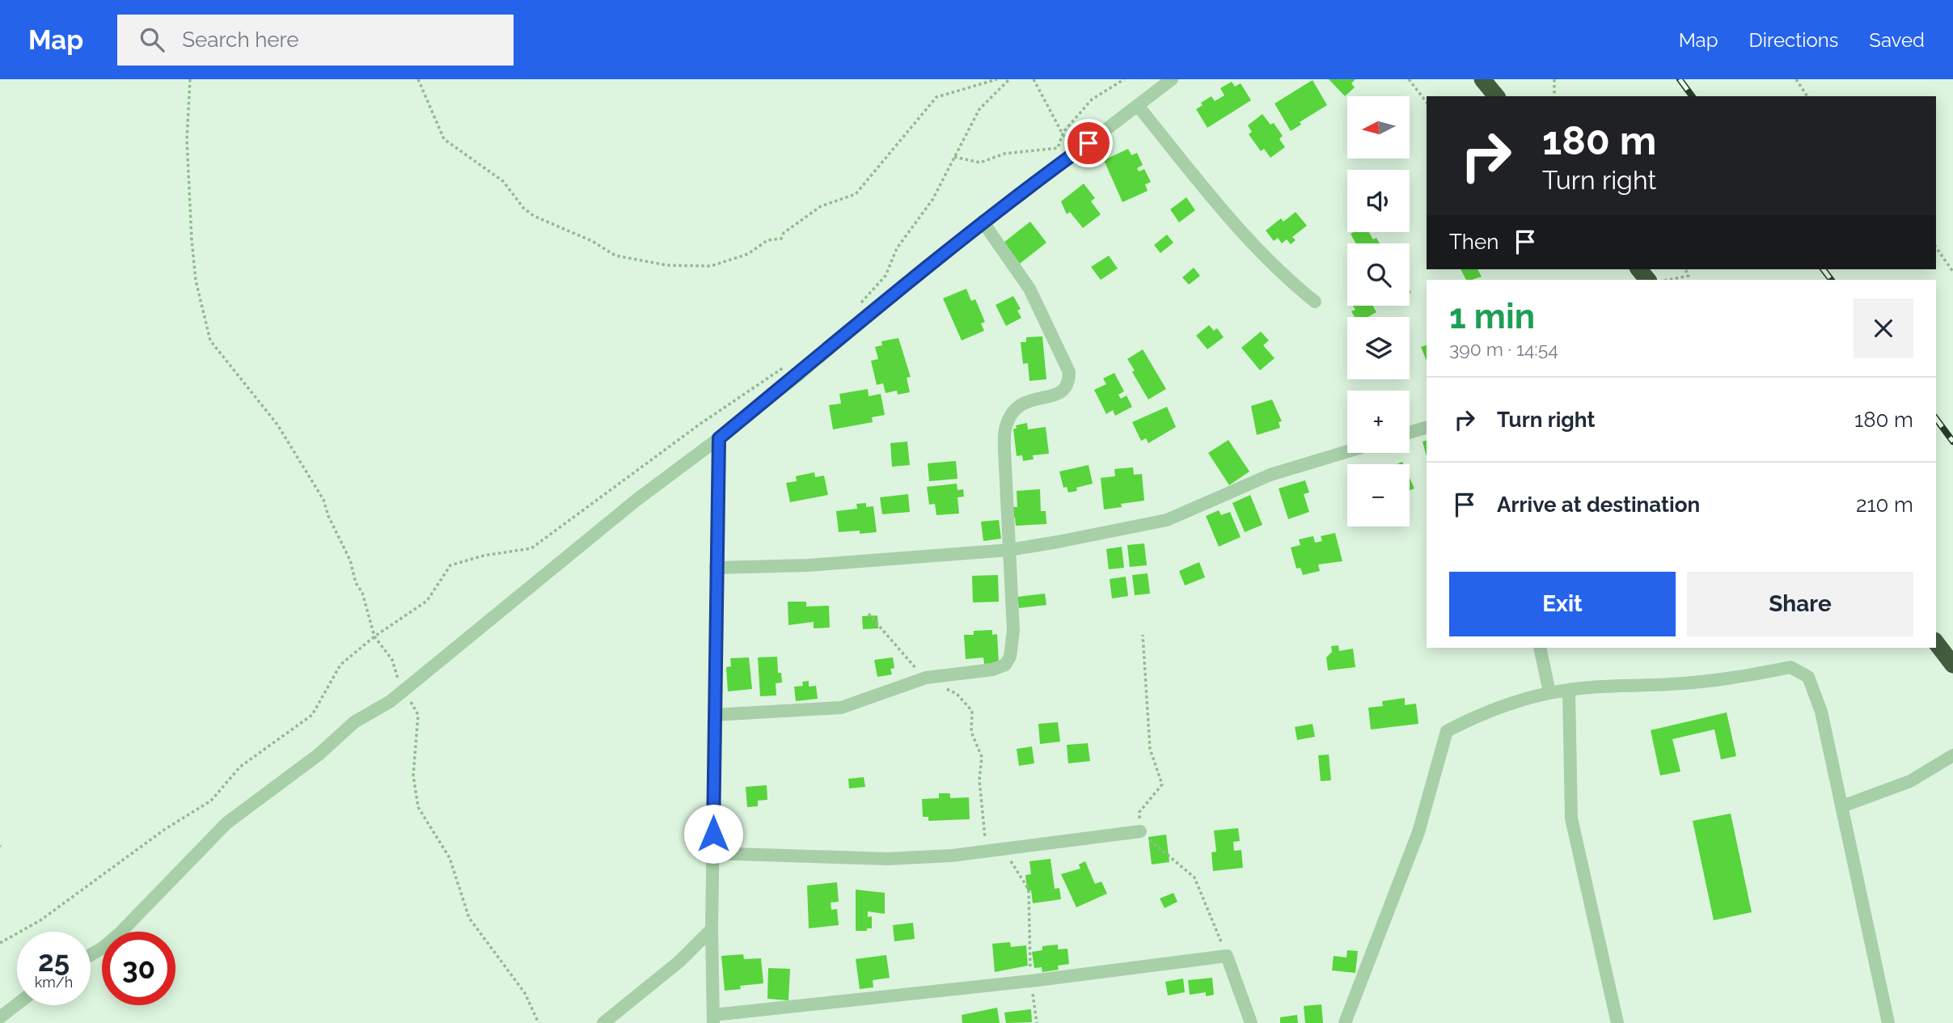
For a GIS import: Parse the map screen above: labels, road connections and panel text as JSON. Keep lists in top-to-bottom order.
{
  "north": "left",
  "page": {
    "header": "Map",
    "search": "Search here",
    "nav": ["Map", "Directions", "Saved"],
    "map_buttons": ["+", "−"],
    "turn": ["180 m", "Turn right"],
    "then": "Then",
    "heading": ["1 min", "390 m · 14:54"],
    "list": [
      {
        "name": "Turn right",
        "value": "180 m"
      },
      {
        "name": "Arrive at destination",
        "value": "210 m"
      }
    ],
    "buttons": ["Exit", "Share"],
    "speed": "25 km/h",
    "limit": "30"
  }
}
